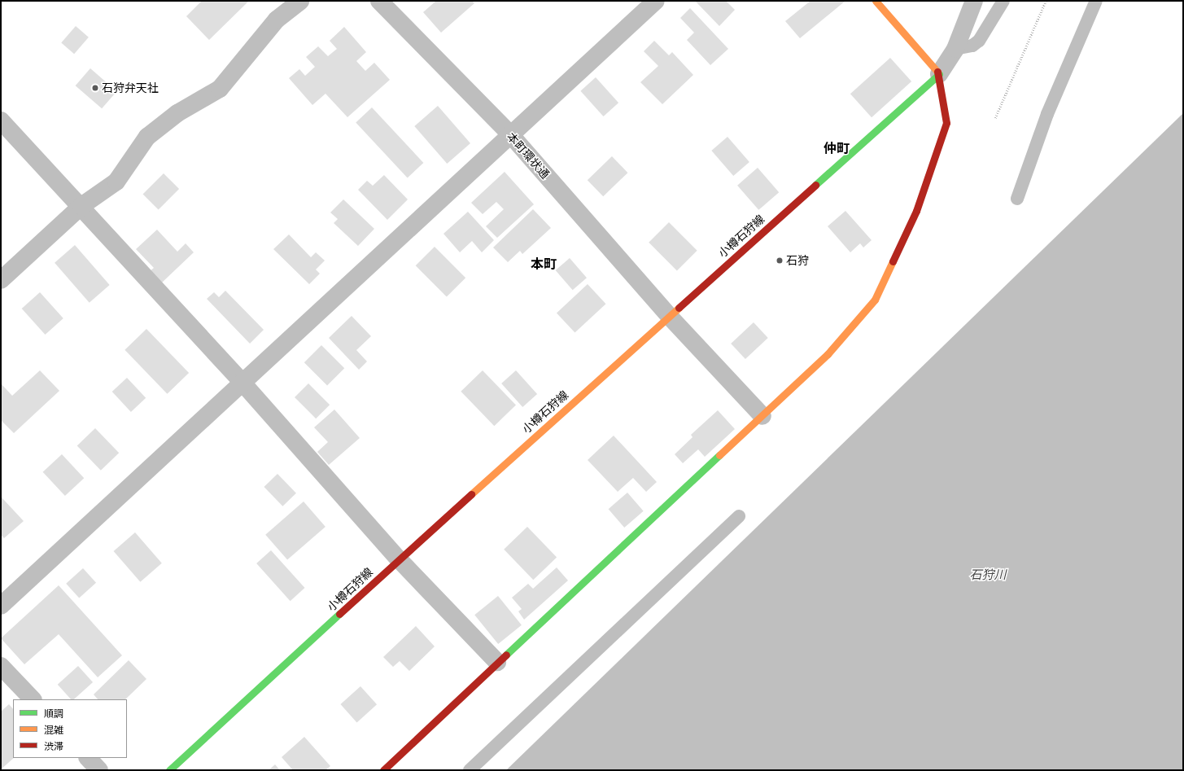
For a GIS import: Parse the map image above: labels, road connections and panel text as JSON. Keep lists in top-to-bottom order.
{
  "streets": {
    "main road": ["小樽石狩線"],
    "street": ["本町環状通"]
  },
  "crossings": [
    ["本町環状通", "小樽石狩線"]
  ],
  "districts": ["仲町", "本町"],
  "water": ["石狩川"],
  "places": ["石狩弁天社", "石狩"],
  "legend": ["順調", "混雑", "渋滞"]
}
